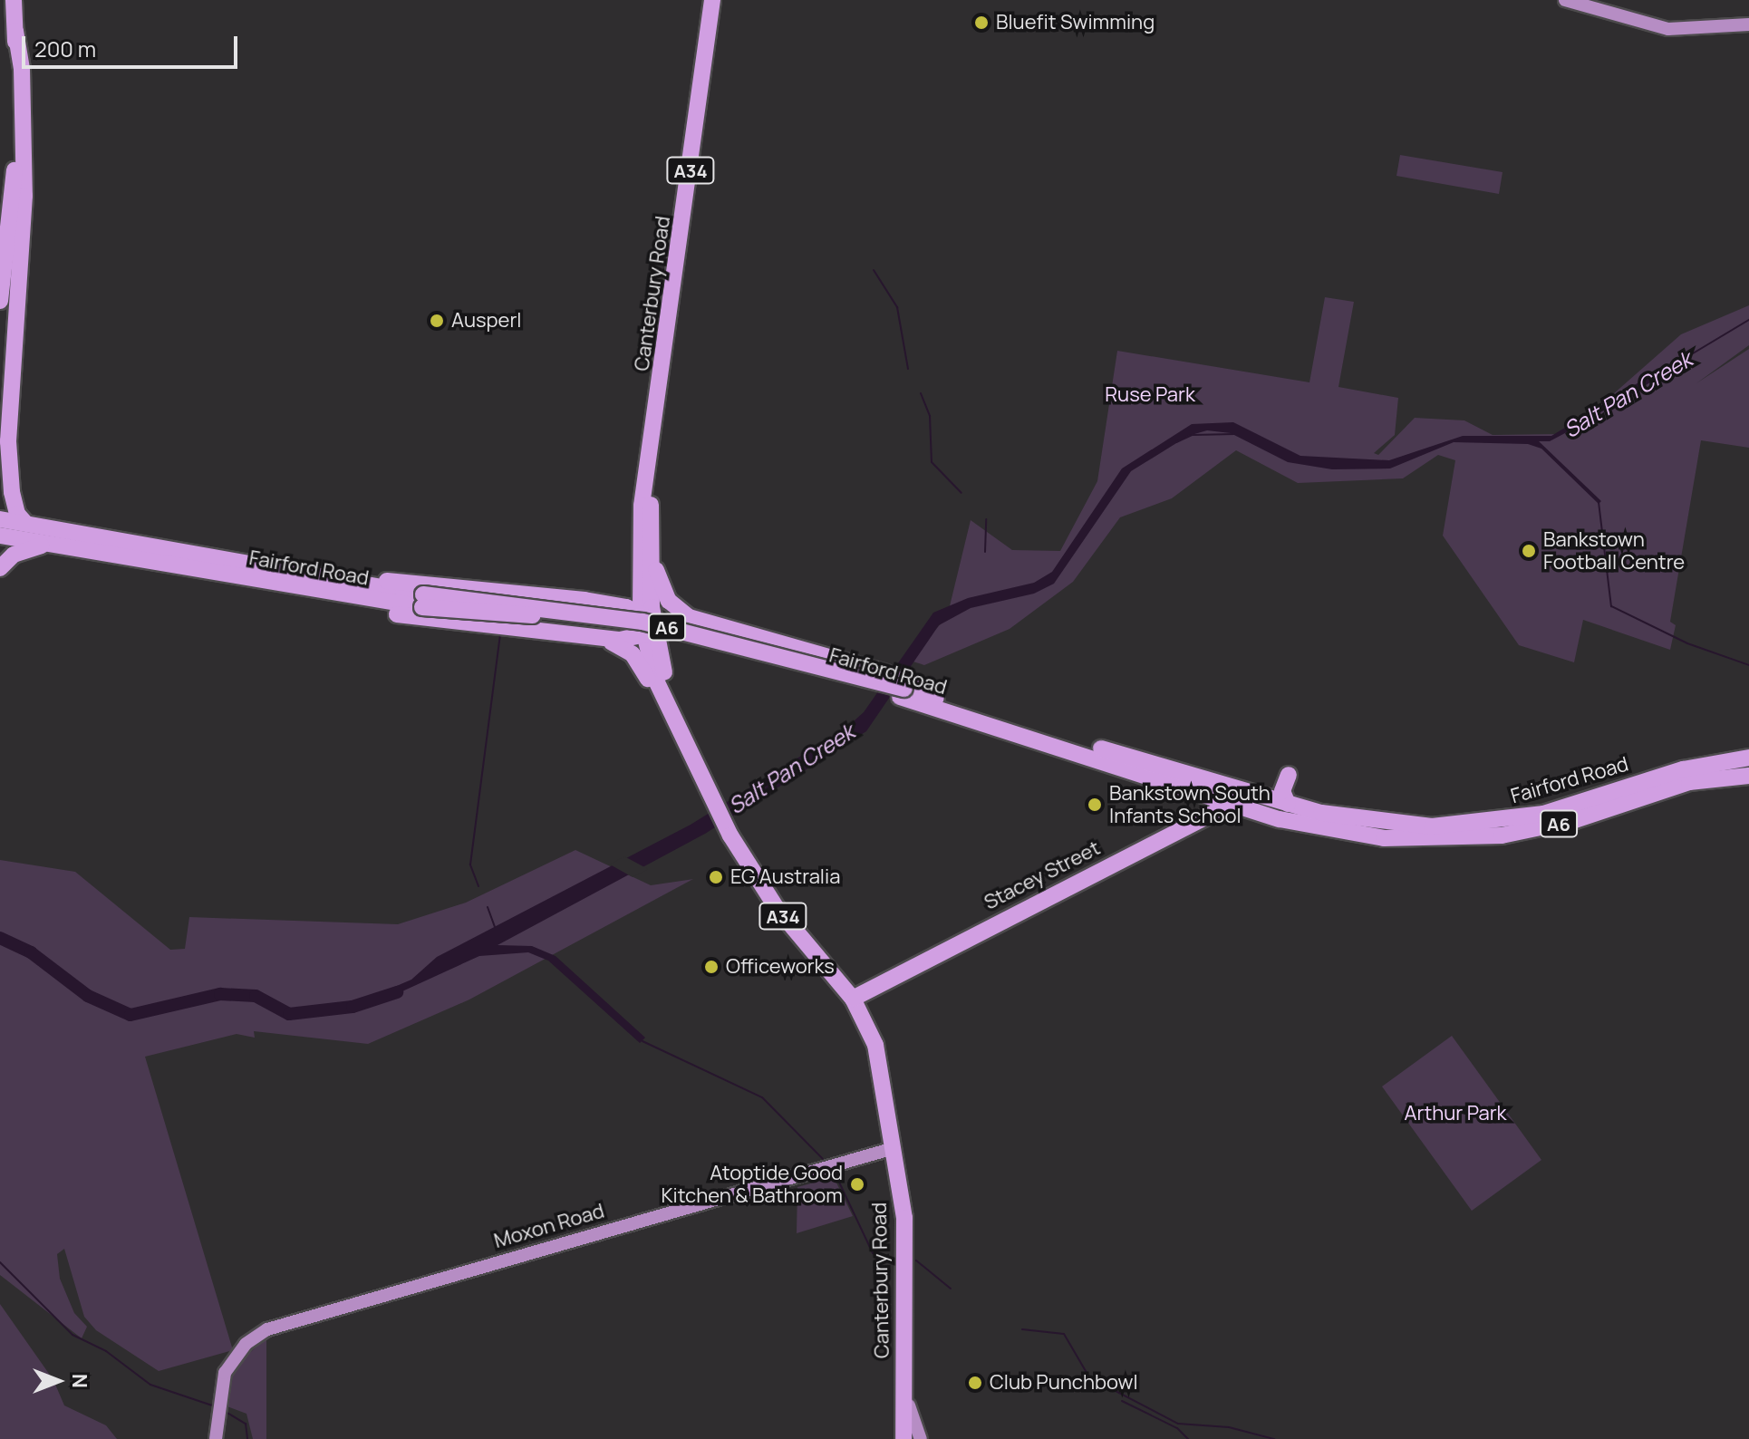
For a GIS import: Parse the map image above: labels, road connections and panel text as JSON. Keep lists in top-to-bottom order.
{
  "streets": {
    "highway": [
      "A34",
      "Canterbury Road",
      "Fairford Road",
      "A6",
      "Stacey Street"
    ],
    "main road": ["Moxon Road"]
  },
  "crossings": [
    ["Canterbury Road", "A6"],
    ["Canterbury Road", "Stacey Street"],
    ["Canterbury Road", "Moxon Road"],
    ["Fairford Road", "A6"],
    ["Fairford Road", "Stacey Street"]
  ],
  "water": ["Salt Pan Creek"],
  "parks": ["Ruse Park", "Arthur Park"],
  "places": [
    "Bluefit Swimming",
    "Ausperl",
    "Bankstown Football Centre",
    "Bankstown South Infants School",
    "EG Australia",
    "Officeworks",
    "Atoptide Good Kitchen & Bathroom",
    "Club Punchbowl"
  ],
  "scale_bar": "200 m",
  "north": "right"
}
